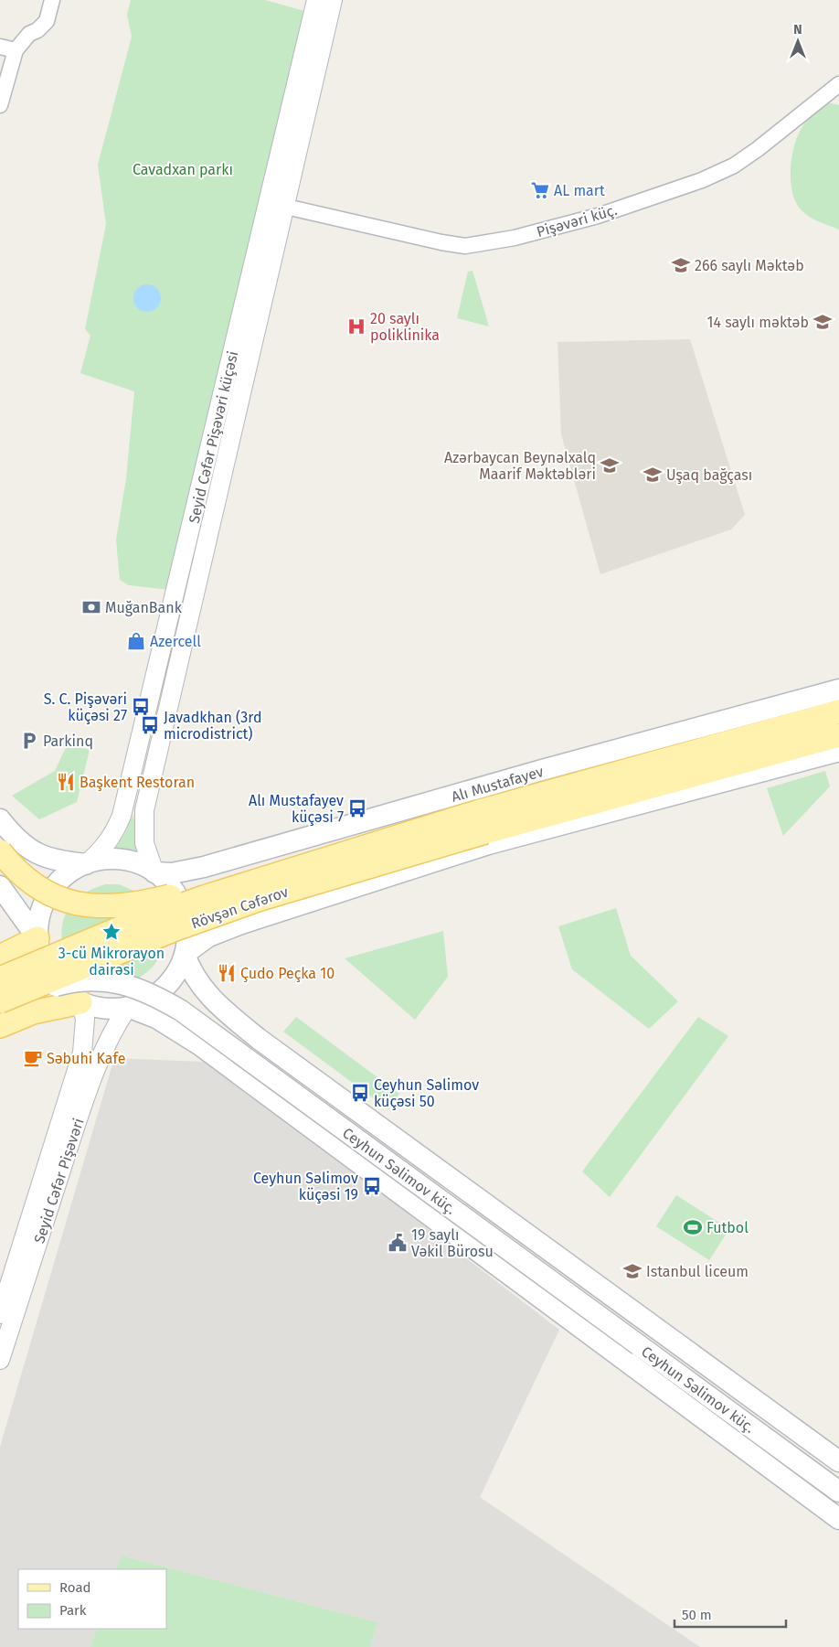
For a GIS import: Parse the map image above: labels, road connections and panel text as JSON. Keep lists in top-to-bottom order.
{
  "streets": {
    "main road": ["Alı Mustafayev", "Rövşən Cəfərov", "Ceyhun Səlimov küç."],
    "street": ["Pişəvəri küç.", "Seyid Cəfər Pişəvəri küçəsi", "Seyid Cəfər Pişəvəri"]
  },
  "crossings": [
    ["Pişəvəri küç.", "Seyid Cəfər Pişəvəri küçəsi"],
    ["Seyid Cəfər Pişəvəri küçəsi", "Alı Mustafayev"],
    ["Seyid Cəfər Pişəvəri küçəsi", "Ceyhun Səlimov küç."],
    ["Seyid Cəfər Pişəvəri küçəsi", "Seyid Cəfər Pişəvəri"],
    ["Alı Mustafayev", "Rövşən Cəfərov"],
    ["Alı Mustafayev", "Ceyhun Səlimov küç."],
    ["Alı Mustafayev", "Seyid Cəfər Pişəvəri"],
    ["Rövşən Cəfərov", "Ceyhun Səlimov küç."],
    ["Ceyhun Səlimov küç.", "Seyid Cəfər Pişəvəri"]
  ],
  "parks": ["Cavadxan parkı"],
  "places": {
    "supermarket": ["AL mart"],
    "school or university": [
      "266 saylı Məktəb",
      "14 saylı məktəb",
      "Azərbaycan Beynəlxalq Maarif Məktəbləri",
      "Uşaq bağçası",
      "Istanbul liceum"
    ],
    "hospital": ["20 saylı poliklinika"],
    "bank": ["MuğanBank"],
    "shop": ["Azercell"],
    "bus stop": [
      "S. C. Pişəvəri küçəsi 27",
      "Javadkhan (3rd microdistrict)",
      "Alı Mustafayev küçəsi 7",
      "Ceyhun Səlimov küçəsi 50",
      "Ceyhun Səlimov küçəsi 19"
    ],
    "parking": ["Parkinq"],
    "restaurant": ["Başkent Restoran", "Çudo Peçka 10"],
    "place": ["3-cü Mikrorayon dairəsi"],
    "cafe": ["Səbuhi Kafe"],
    "sports": ["Futbol"],
    "public building": ["19 saylı Vəkil Bürosu"]
  },
  "legend": ["Road", "Park"],
  "scale_bar": "50 m",
  "north": "top"
}
